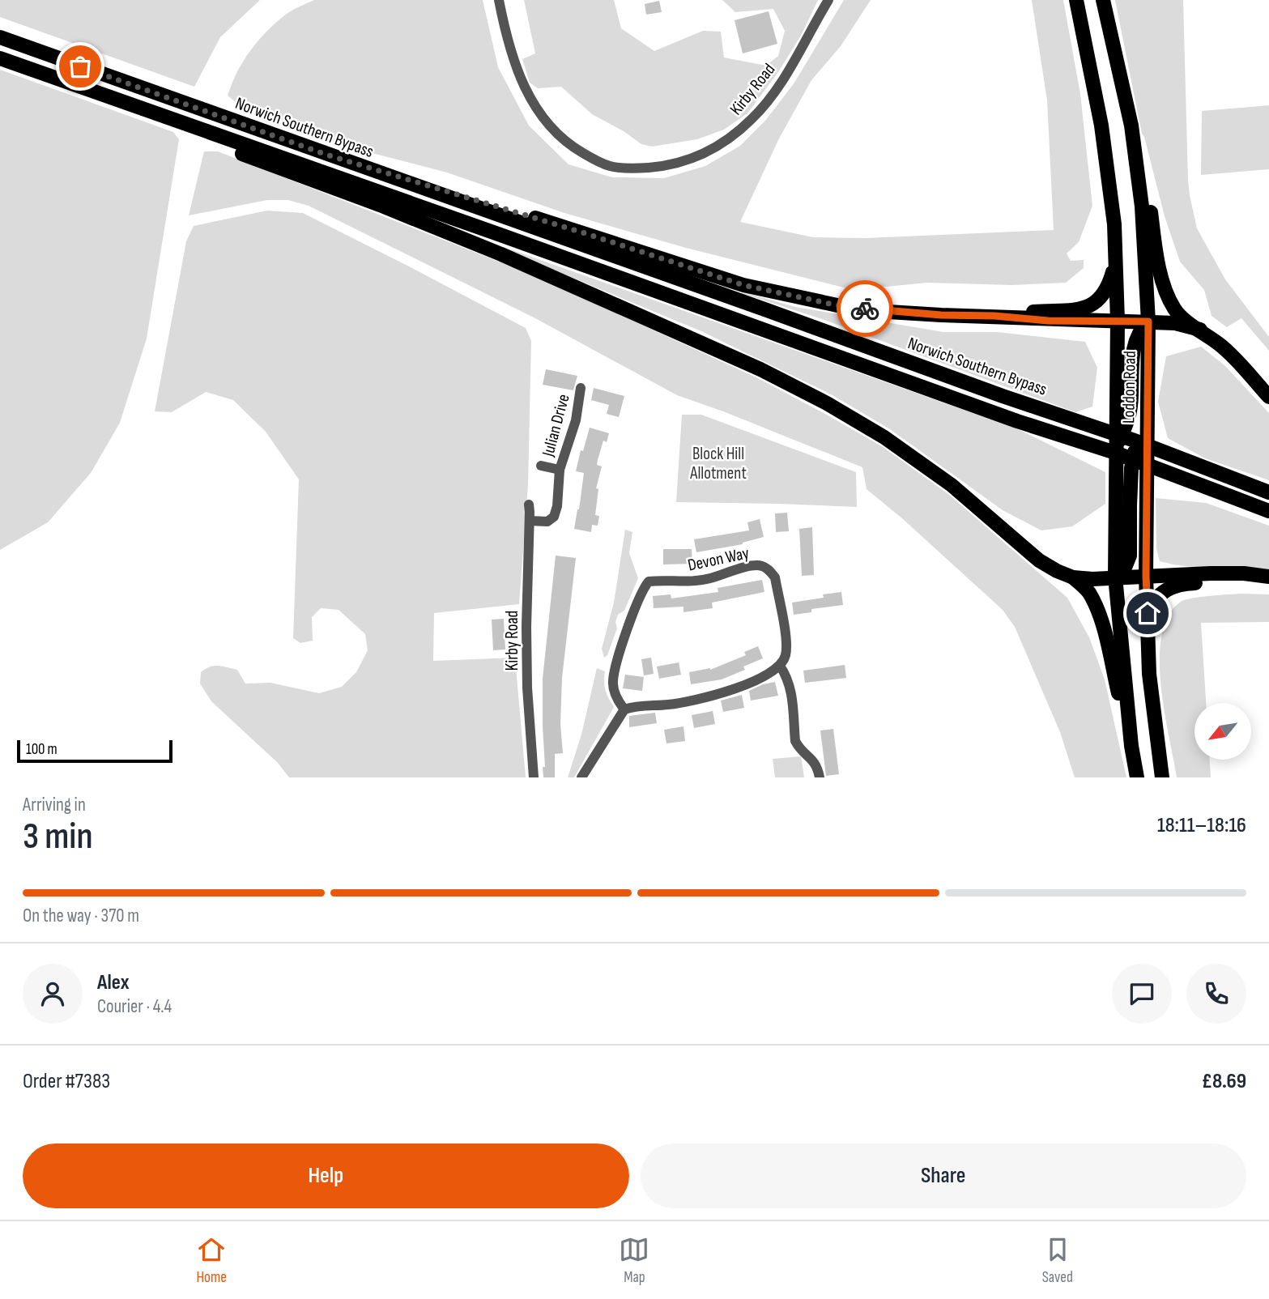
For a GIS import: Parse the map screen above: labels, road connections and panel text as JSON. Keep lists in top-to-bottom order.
{
  "streets": {
    "highway": ["Norwich Southern Bypass", "Loddon Road"],
    "street": ["Kirby Road", "Julian Drive", "Devon Way"]
  },
  "crossings": [
    ["Kirby Road", "Julian Drive"]
  ],
  "parks": ["Block Hill Allotment"],
  "scale_bar": "100 m",
  "north": "bottom left",
  "page": {
    "scale": "100 m",
    "heading": ["3 min", "Arriving in", "18:11–18:16"],
    "panel": [
      "Alex",
      "Courier · 4.4",
      "Order #7383",
      "£8.69"
    ],
    "bar": "On the way · 370 m",
    "buttons": ["Help", "Share"],
    "tabs": ["Home", "Map", "Saved"]
  }
}
